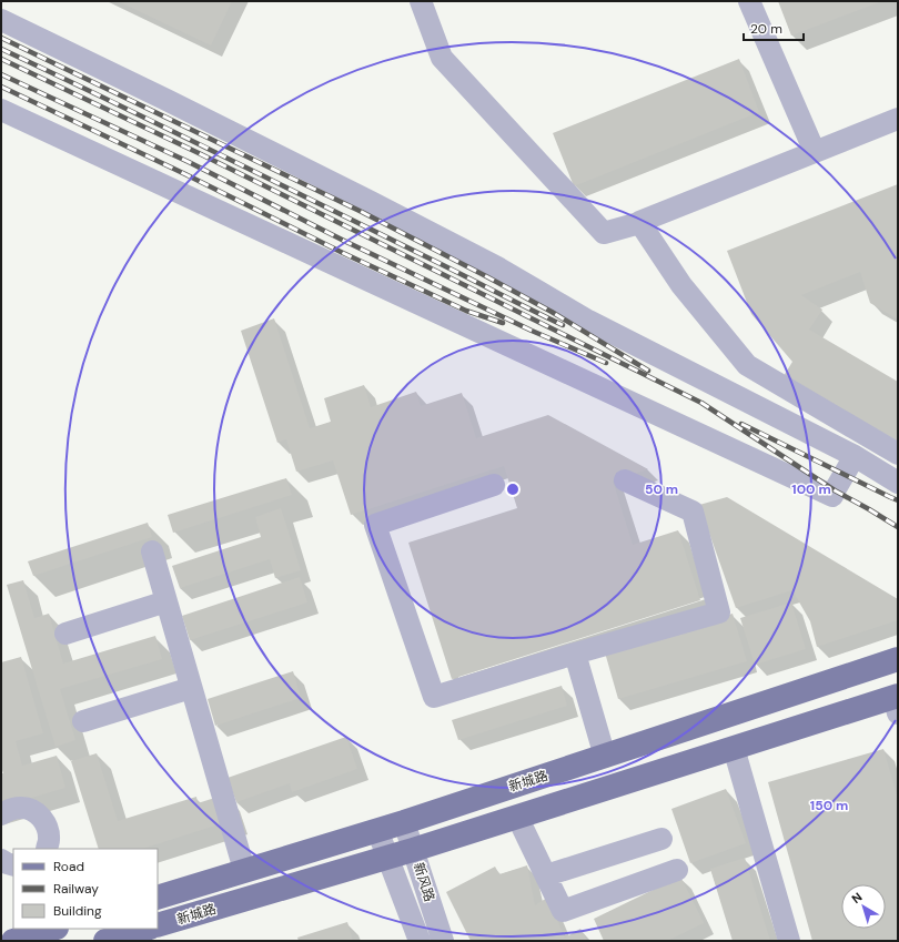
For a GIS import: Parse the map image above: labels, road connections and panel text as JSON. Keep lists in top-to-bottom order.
{
  "streets": {
    "main road": ["新城路"],
    "street": ["新风路"]
  },
  "crossings": [
    ["新城路", "新风路"]
  ],
  "legend": ["Road", "Railway", "Building"],
  "scale_bar": "20 m",
  "north": "top left",
  "rings": ["50 m", "100 m", "150 m"]
}
